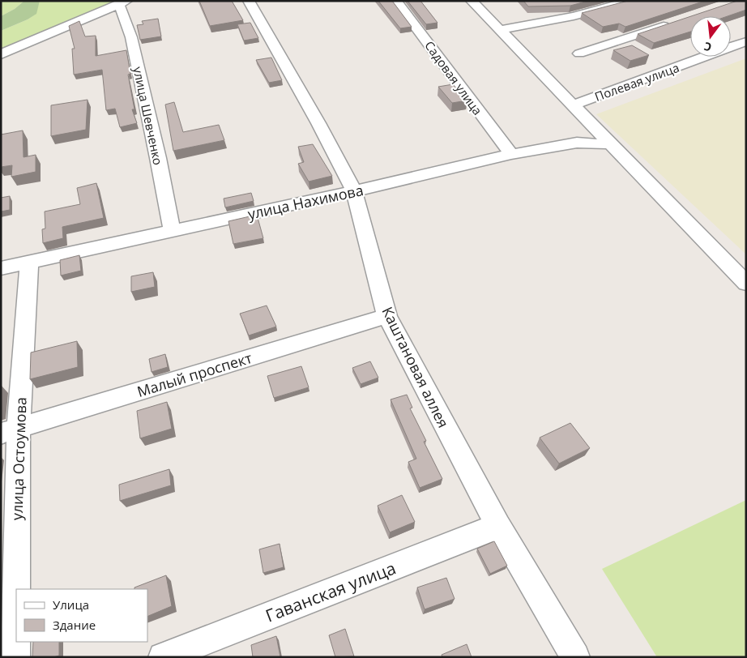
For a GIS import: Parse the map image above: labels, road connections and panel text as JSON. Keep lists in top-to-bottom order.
{
  "streets": {
    "street": [
      "Садовая улица",
      "Полевая улица",
      "улица Шевченко",
      "улица Нахимова",
      "Каштановая аллея",
      "Малый проспект",
      "улица Остоумова",
      "Гаванская улица"
    ]
  },
  "crossings": [
    ["Садовая улица", "улица Нахимова"],
    ["улица Шевченко", "улица Нахимова"],
    ["улица Нахимова", "Каштановая аллея"],
    ["улица Нахимова", "улица Остоумова"],
    ["Каштановая аллея", "Малый проспект"],
    ["Каштановая аллея", "Гаванская улица"],
    ["Малый проспект", "улица Остоумова"]
  ],
  "legend": ["Улица", "Здание"],
  "north": "bottom"
}
